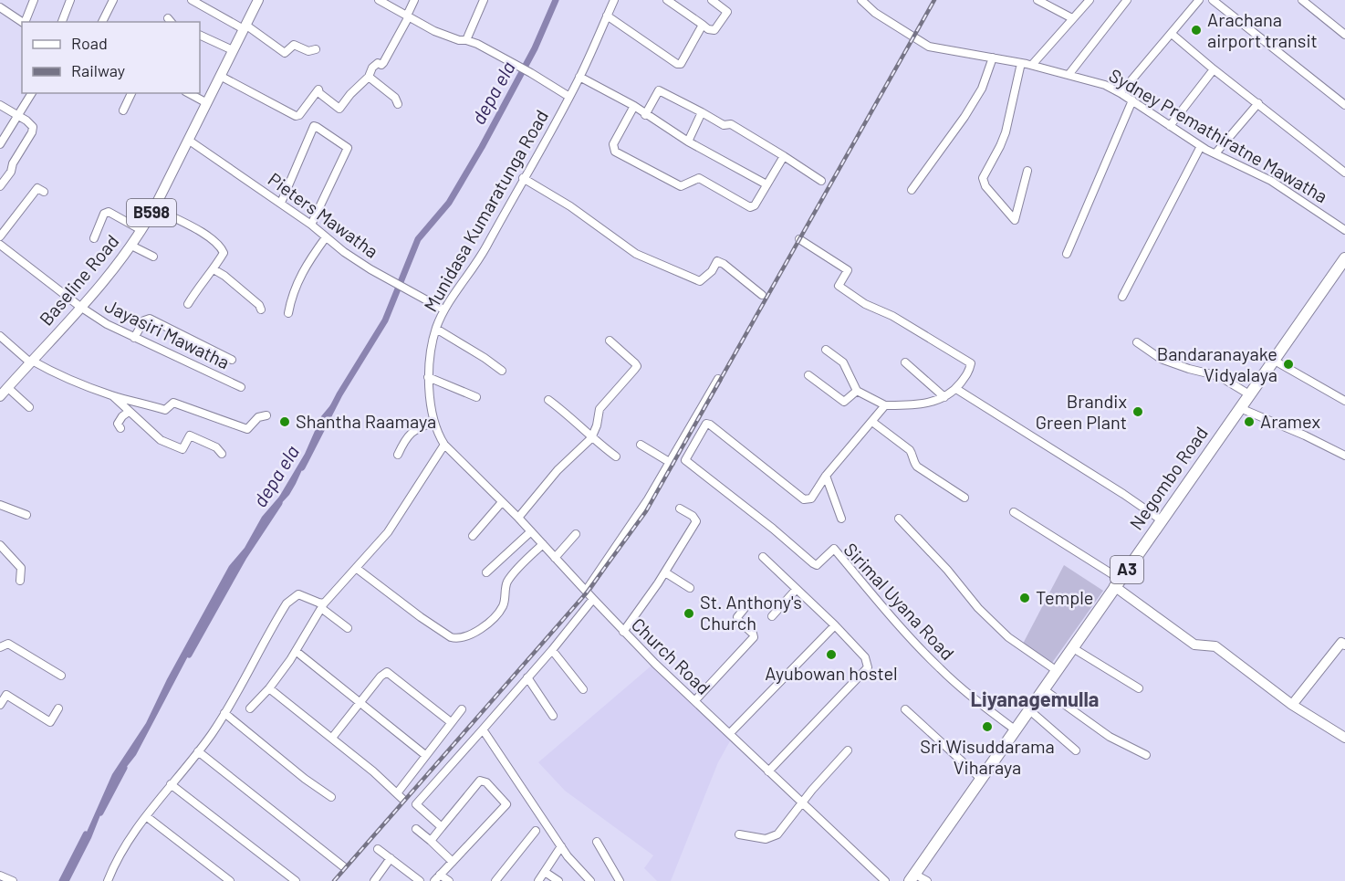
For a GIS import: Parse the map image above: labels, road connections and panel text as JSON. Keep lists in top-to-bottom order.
{
  "streets": {
    "highway": ["Negombo Road", "A3"],
    "main road": ["B598", "Baseline Road"],
    "street": [
      "Sydney Premathiratne Mawatha",
      "Munidasa Kumaratunga Road",
      "Pieters Mawatha",
      "Jayasiri Mawatha",
      "Sirimal Uyana Road",
      "Church Road"
    ]
  },
  "crossings": [
    ["Munidasa Kumaratunga Road", "Pieters Mawatha"],
    ["Munidasa Kumaratunga Road", "Church Road"],
    ["Pieters Mawatha", "Baseline Road"],
    ["Baseline Road", "Jayasiri Mawatha"],
    ["Negombo Road", "Sirimal Uyana Road"]
  ],
  "districts": ["Liyanagemulla"],
  "water": ["depa ela"],
  "places": [
    "Arachana airport transit",
    "Bandaranayake Vidyalaya",
    "Brandix Green Plant",
    "Shantha Raamaya",
    "Aramex",
    "Temple",
    "St. Anthony's Church",
    "Ayubowan hostel",
    "Sri Wisuddarama Viharaya"
  ],
  "legend": ["Road", "Railway"]
}
